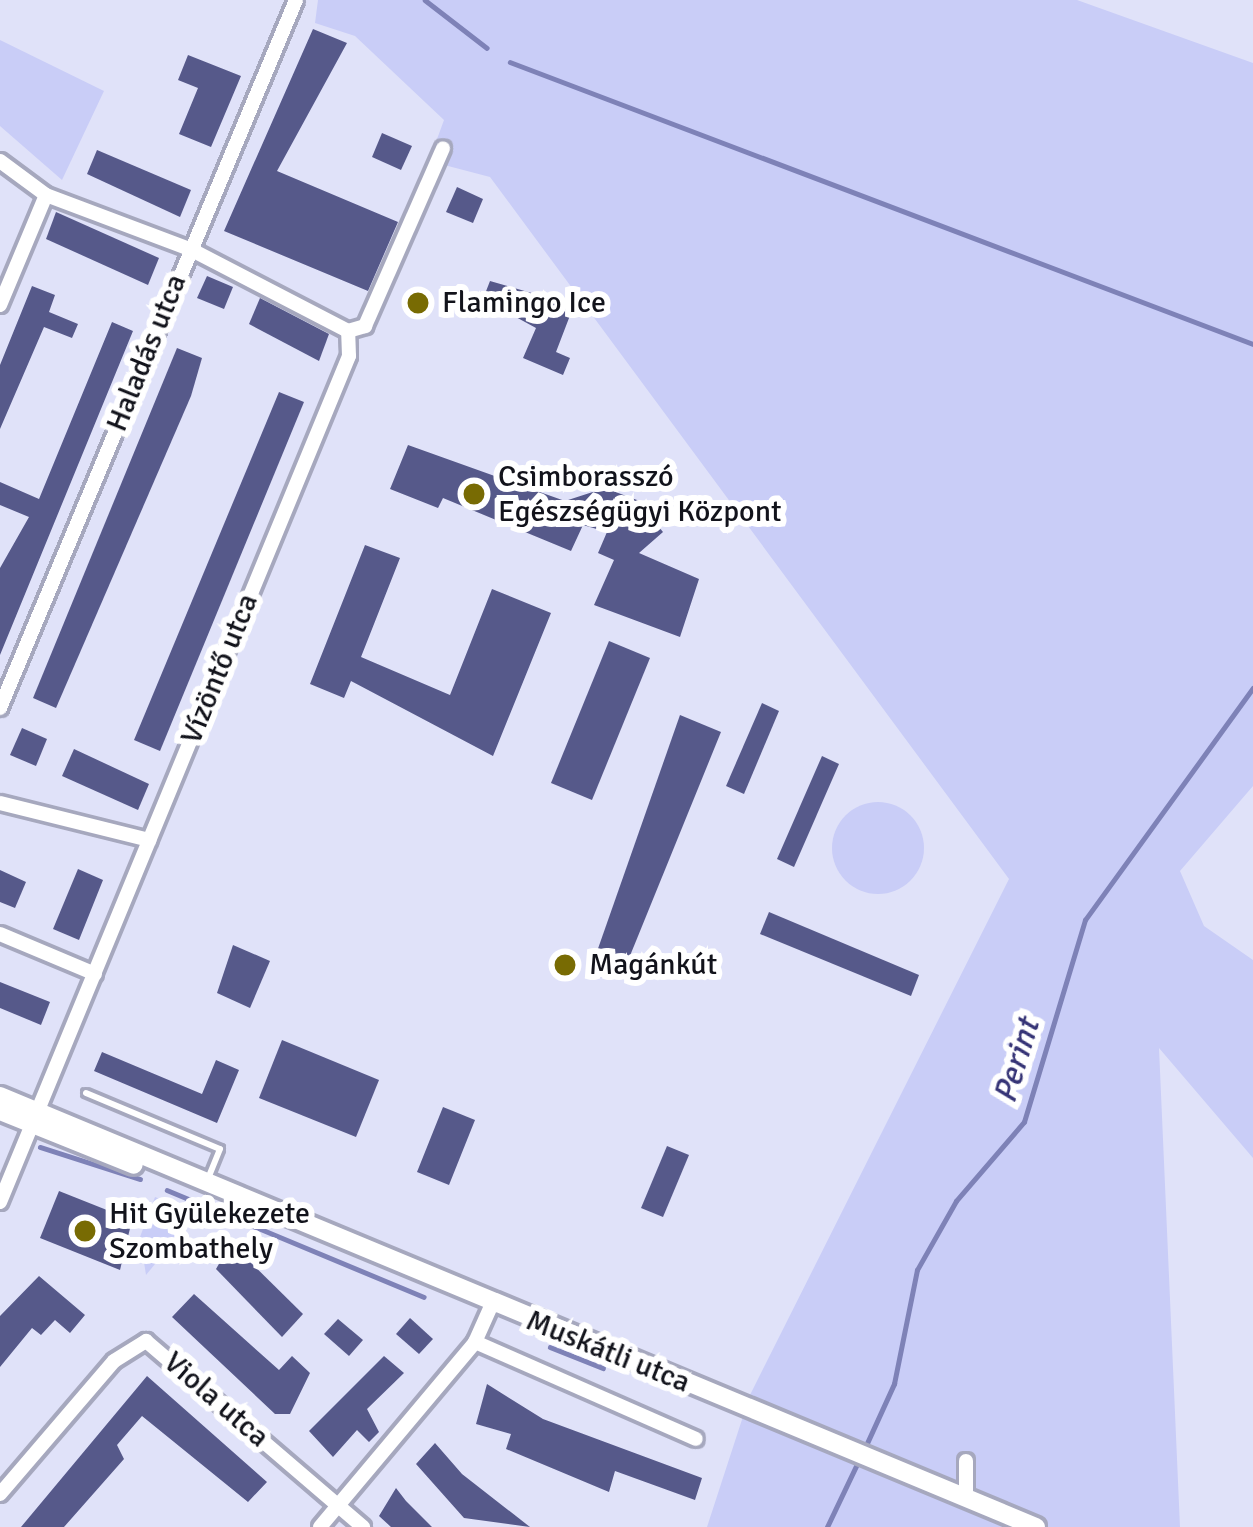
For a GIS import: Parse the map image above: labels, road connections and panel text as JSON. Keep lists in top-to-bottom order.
{
  "streets": {
    "main road": ["Muskátli utca"],
    "street": ["Haladás utca", "Vízöntő utca", "Viola utca"]
  },
  "crossings": [
    ["Vízöntő utca", "Muskátli utca"]
  ],
  "water": ["Perint"],
  "places": [
    "Flamingo Ice",
    "Csimborasszó Egészségügyi Központ",
    "Magánkút",
    "Hit Gyülekezete Szombathely"
  ]
}
